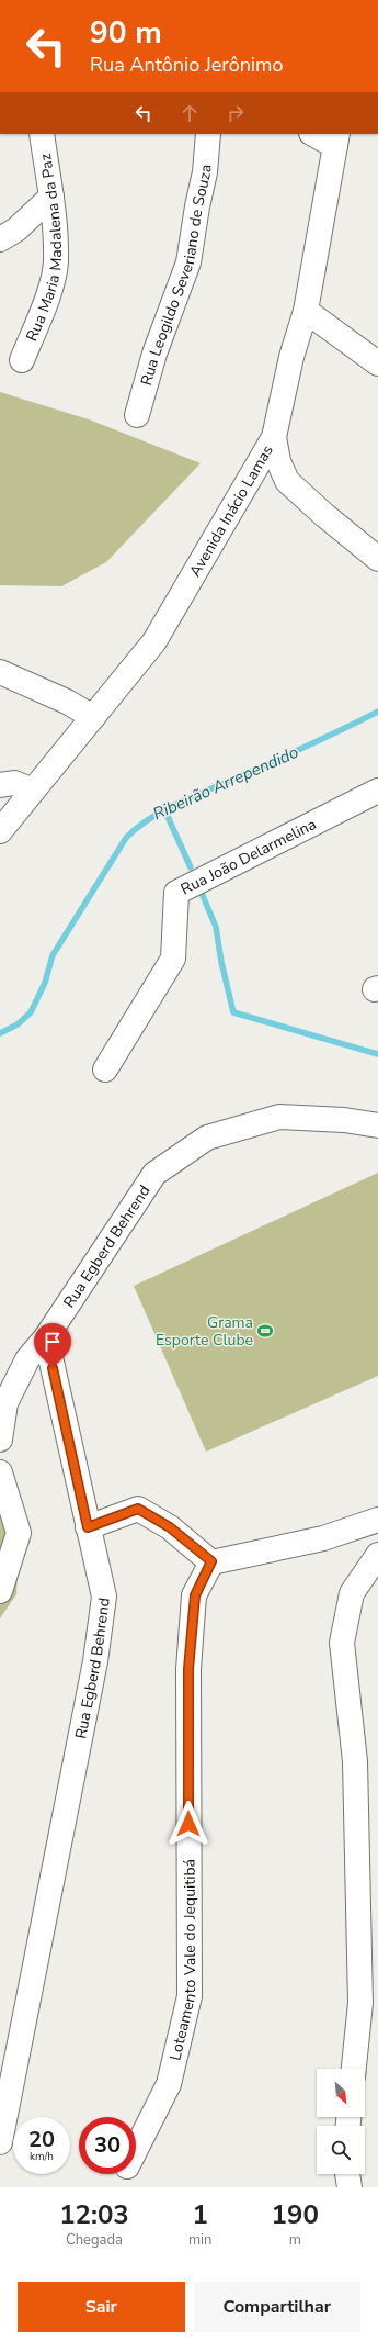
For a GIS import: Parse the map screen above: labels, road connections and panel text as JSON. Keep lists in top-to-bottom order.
{
  "streets": {
    "street": [
      "Rua Maria Madalena da Paz",
      "Rua Leogildo Severiano de Souza",
      "Avenida Inácio Lamas",
      "Rua João Delarmelina",
      "Rua Egberd Behrend",
      "Loteamento Vale do Jequitibá"
    ]
  },
  "water": ["Ribeirão Arrependido"],
  "places": {
    "sports": ["Grama Esporte Clube"]
  },
  "north": "bottom right",
  "page": {
    "turn": ["90 m", "Rua Antônio Jerônimo"],
    "speed": "20 km/h",
    "limit": "30",
    "eta": [
      "12:03",
      "Chegada",
      "1",
      "min",
      "190",
      "m"
    ],
    "buttons": ["Sair", "Compartilhar"]
  }
}
